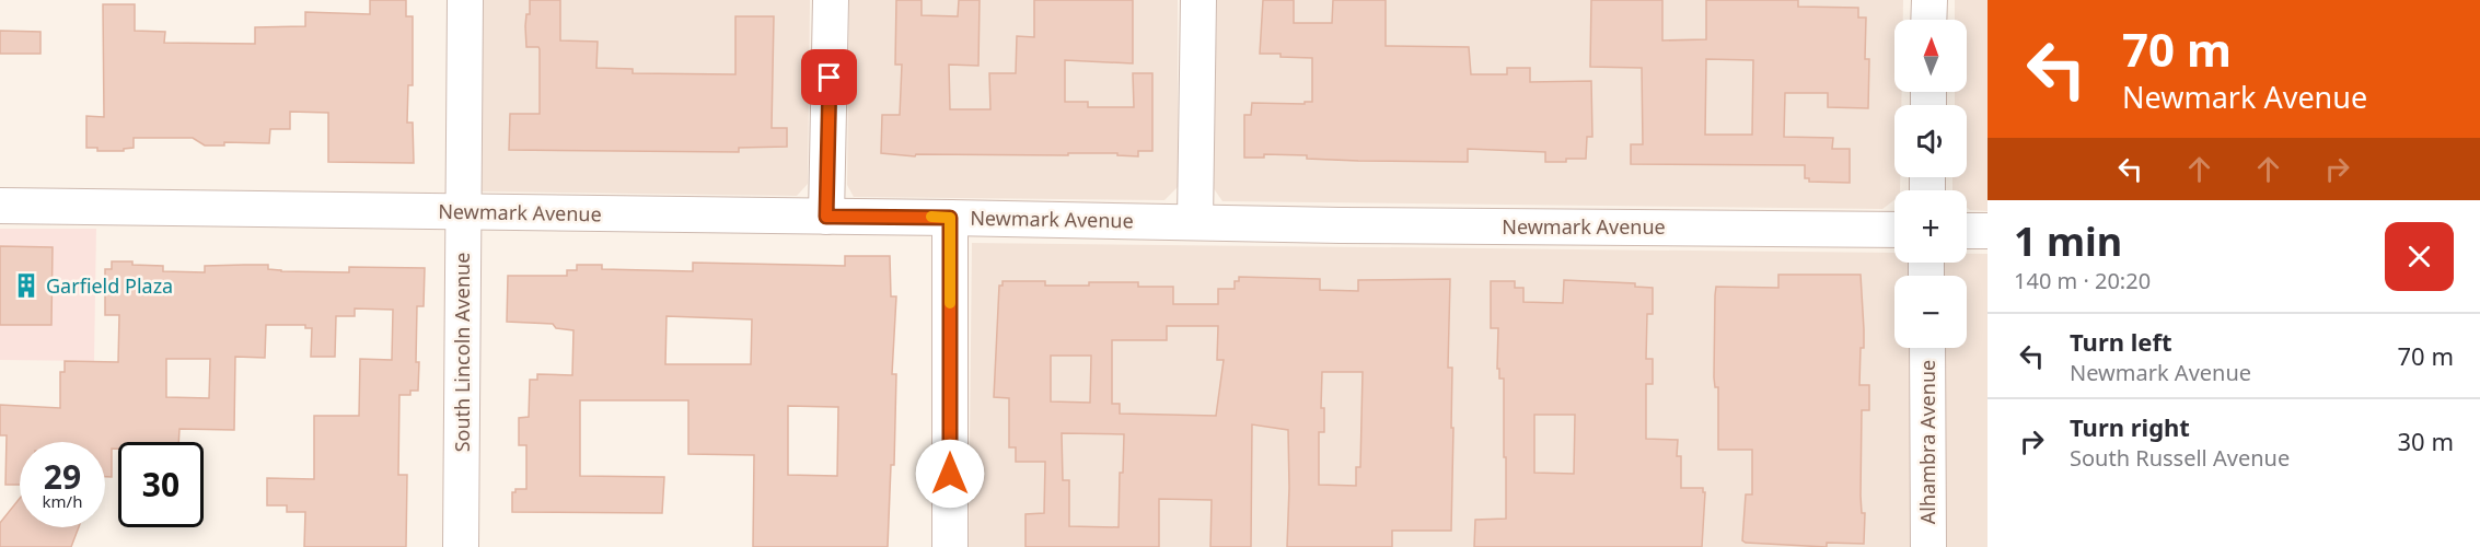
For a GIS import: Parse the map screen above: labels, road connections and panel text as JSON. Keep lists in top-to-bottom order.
{
  "streets": {
    "street": ["Newmark Avenue", "South Lincoln Avenue", "Alhambra Avenue"]
  },
  "crossings": [
    ["Newmark Avenue", "South Lincoln Avenue"]
  ],
  "places": {
    "building": ["Garfield Plaza"]
  },
  "north": "top",
  "page": {
    "turn": ["70 m", "Newmark Avenue"],
    "map_buttons": ["+", "−"],
    "heading": ["1 min", "140 m · 20:20"],
    "list": [
      {
        "name": "Turn left",
        "note": "Newmark Avenue",
        "value": "70 m"
      },
      {
        "name": "Turn right",
        "note": "South Russell Avenue",
        "value": "30 m"
      }
    ],
    "speed": "29 km/h",
    "limit": "30"
  }
}
